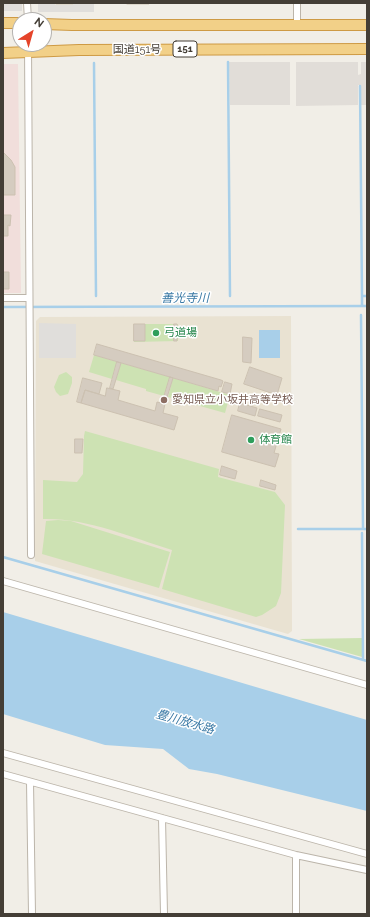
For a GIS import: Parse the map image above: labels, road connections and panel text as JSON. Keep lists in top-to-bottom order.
{
  "streets": {
    "highway": ["151", "国道151号"]
  },
  "water": ["善光寺川", "豊川放水路"],
  "places": ["弓道場", "愛知県立小坂井高等学校", "体育館"],
  "north": "top right"
}
